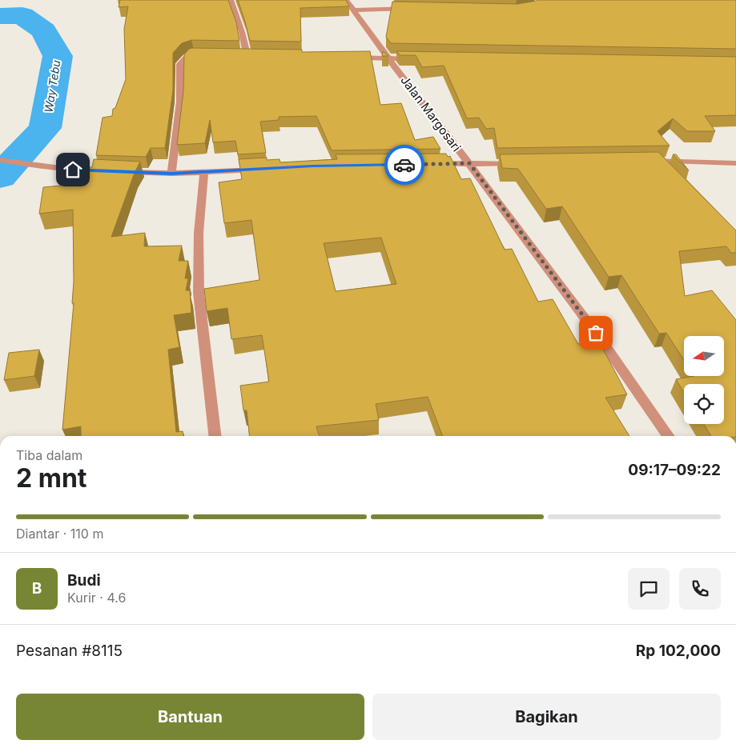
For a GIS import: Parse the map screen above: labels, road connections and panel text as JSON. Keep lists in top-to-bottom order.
{
  "streets": {
    "street": ["Jalan Margosari"]
  },
  "water": ["Way Tebu"],
  "north": "left",
  "page": {
    "heading": ["2 mnt", "Tiba dalam", "09:17–09:22"],
    "panel": [
      "Budi",
      "Kurir · 4.6",
      "Pesanan #8115",
      "Rp 102,000"
    ],
    "bar": "Diantar · 110 m",
    "round": "B",
    "buttons": ["Bantuan", "Bagikan"]
  }
}
